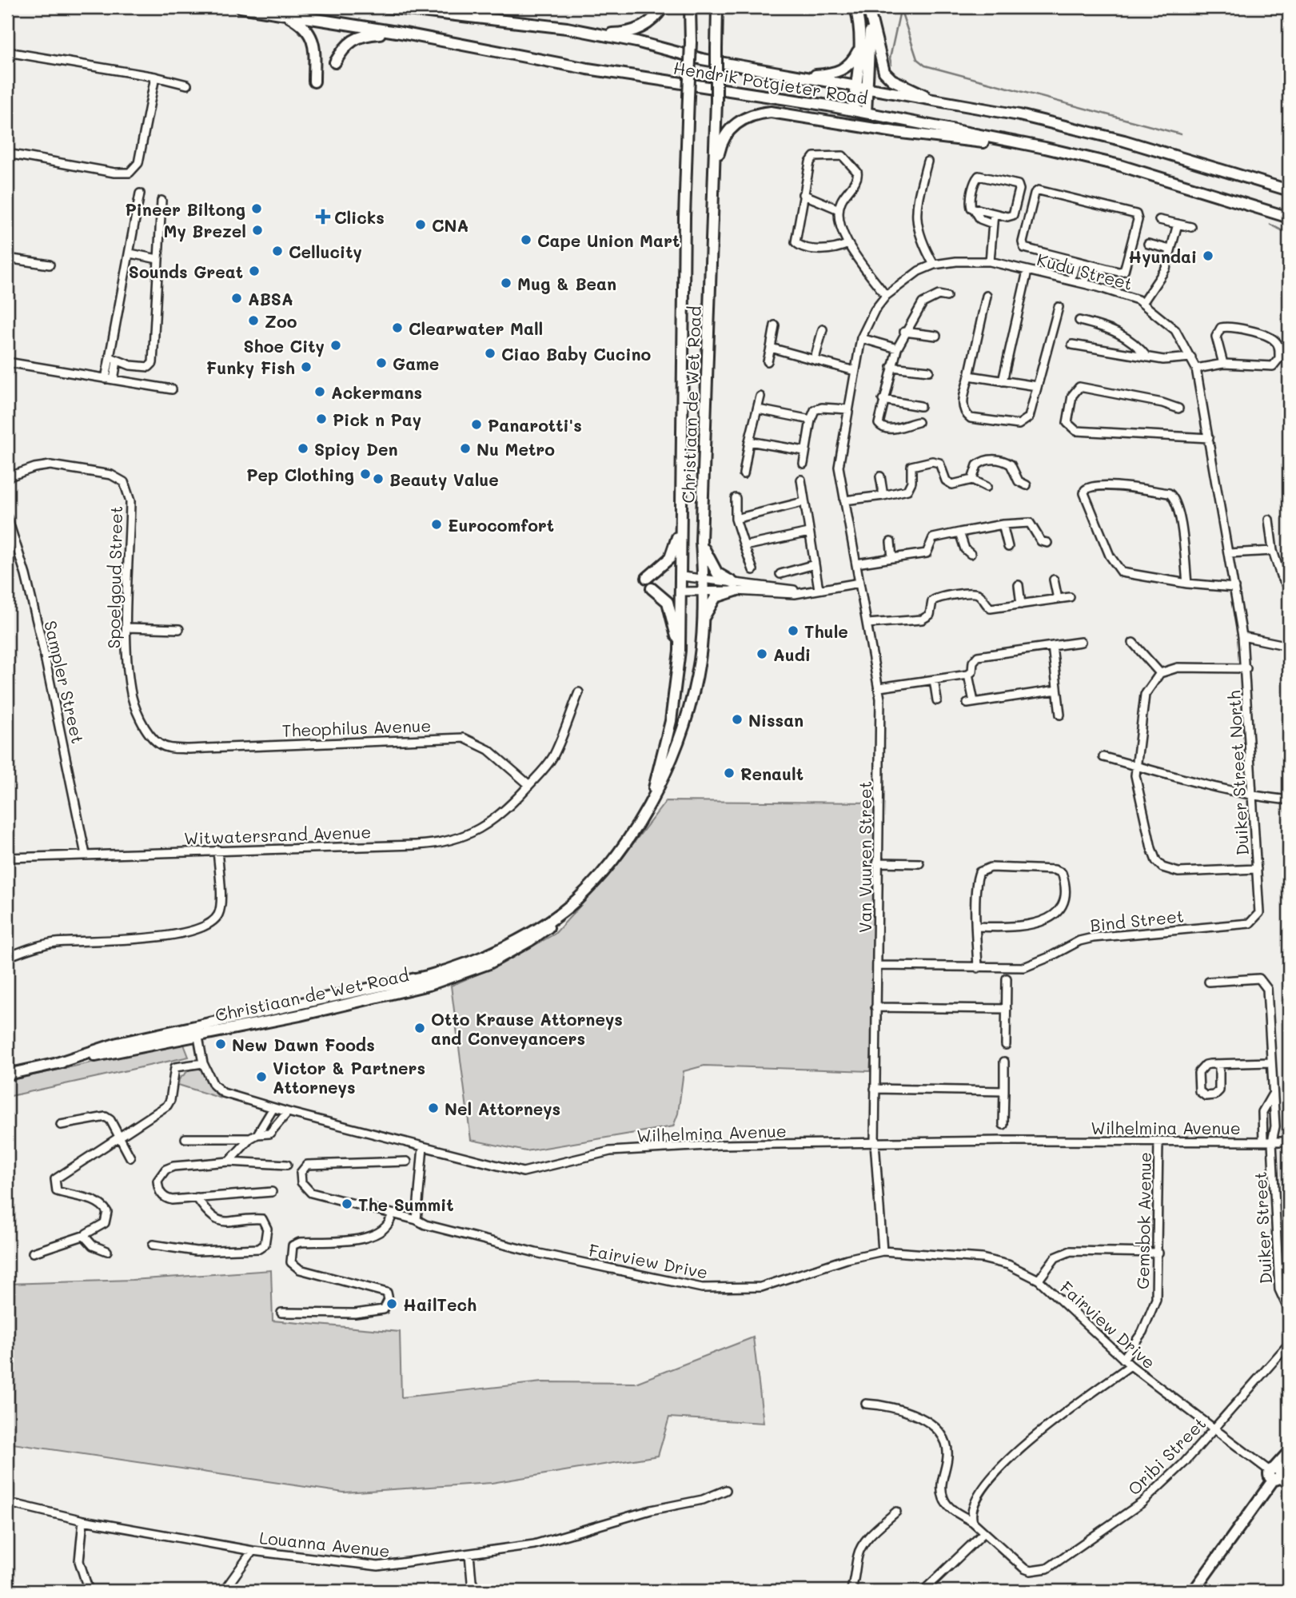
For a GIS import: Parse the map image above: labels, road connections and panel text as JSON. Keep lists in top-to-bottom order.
{
  "streets": {
    "main road": ["Hendrik Potgieter Road", "Christiaan de Wet Road"],
    "street": [
      "Kudu Street",
      "Spoelgoud Street",
      "Sampler Street",
      "Theophilus Avenue",
      "Duiker Street North",
      "Witwatersrand Avenue",
      "Van Vuuren Street",
      "Bind Street",
      "Wilhelmina Avenue",
      "Gemsbok Avenue",
      "Duiker Street",
      "Fairview Drive",
      "Oribi Street",
      "Louanna Avenue"
    ]
  },
  "crossings": [
    ["Kudu Street", "Duiker Street North"],
    ["Kudu Street", "Van Vuuren Street"],
    ["Christiaan de Wet Road", "Wilhelmina Avenue"],
    ["Spoelgoud Street", "Theophilus Avenue"],
    ["Sampler Street", "Witwatersrand Avenue"],
    ["Theophilus Avenue", "Witwatersrand Avenue"],
    ["Duiker Street North", "Bind Street"],
    ["Van Vuuren Street", "Bind Street"],
    ["Van Vuuren Street", "Wilhelmina Avenue"],
    ["Van Vuuren Street", "Fairview Drive"],
    ["Wilhelmina Avenue", "Gemsbok Avenue"],
    ["Wilhelmina Avenue", "Duiker Street"],
    ["Gemsbok Avenue", "Fairview Drive"],
    ["Fairview Drive", "Oribi Street"]
  ],
  "places": {
    "other": [
      "Pineer Biltong",
      "CNA",
      "My Brezel",
      "Cape Union Mart",
      "Cellucity",
      "Hyundai",
      "Sounds Great",
      "Mug & Bean",
      "ABSA",
      "Zoo",
      "Clearwater Mall",
      "Shoe City",
      "Ciao Baby Cucino",
      "Game",
      "Funky Fish",
      "Ackermans",
      "Pick n Pay",
      "Panarotti's",
      "Spicy Den",
      "Nu Metro",
      "Pep Clothing",
      "Beauty Value",
      "Eurocomfort",
      "Thule",
      "Audi",
      "Nissan",
      "Renault",
      "Otto Krause Attorneys and Conveyancers",
      "New Dawn Foods",
      "Victor & Partners Attorneys",
      "Nel Attorneys",
      "The Summit",
      "HailTech"
    ],
    "health": ["Clicks"]
  }
}
